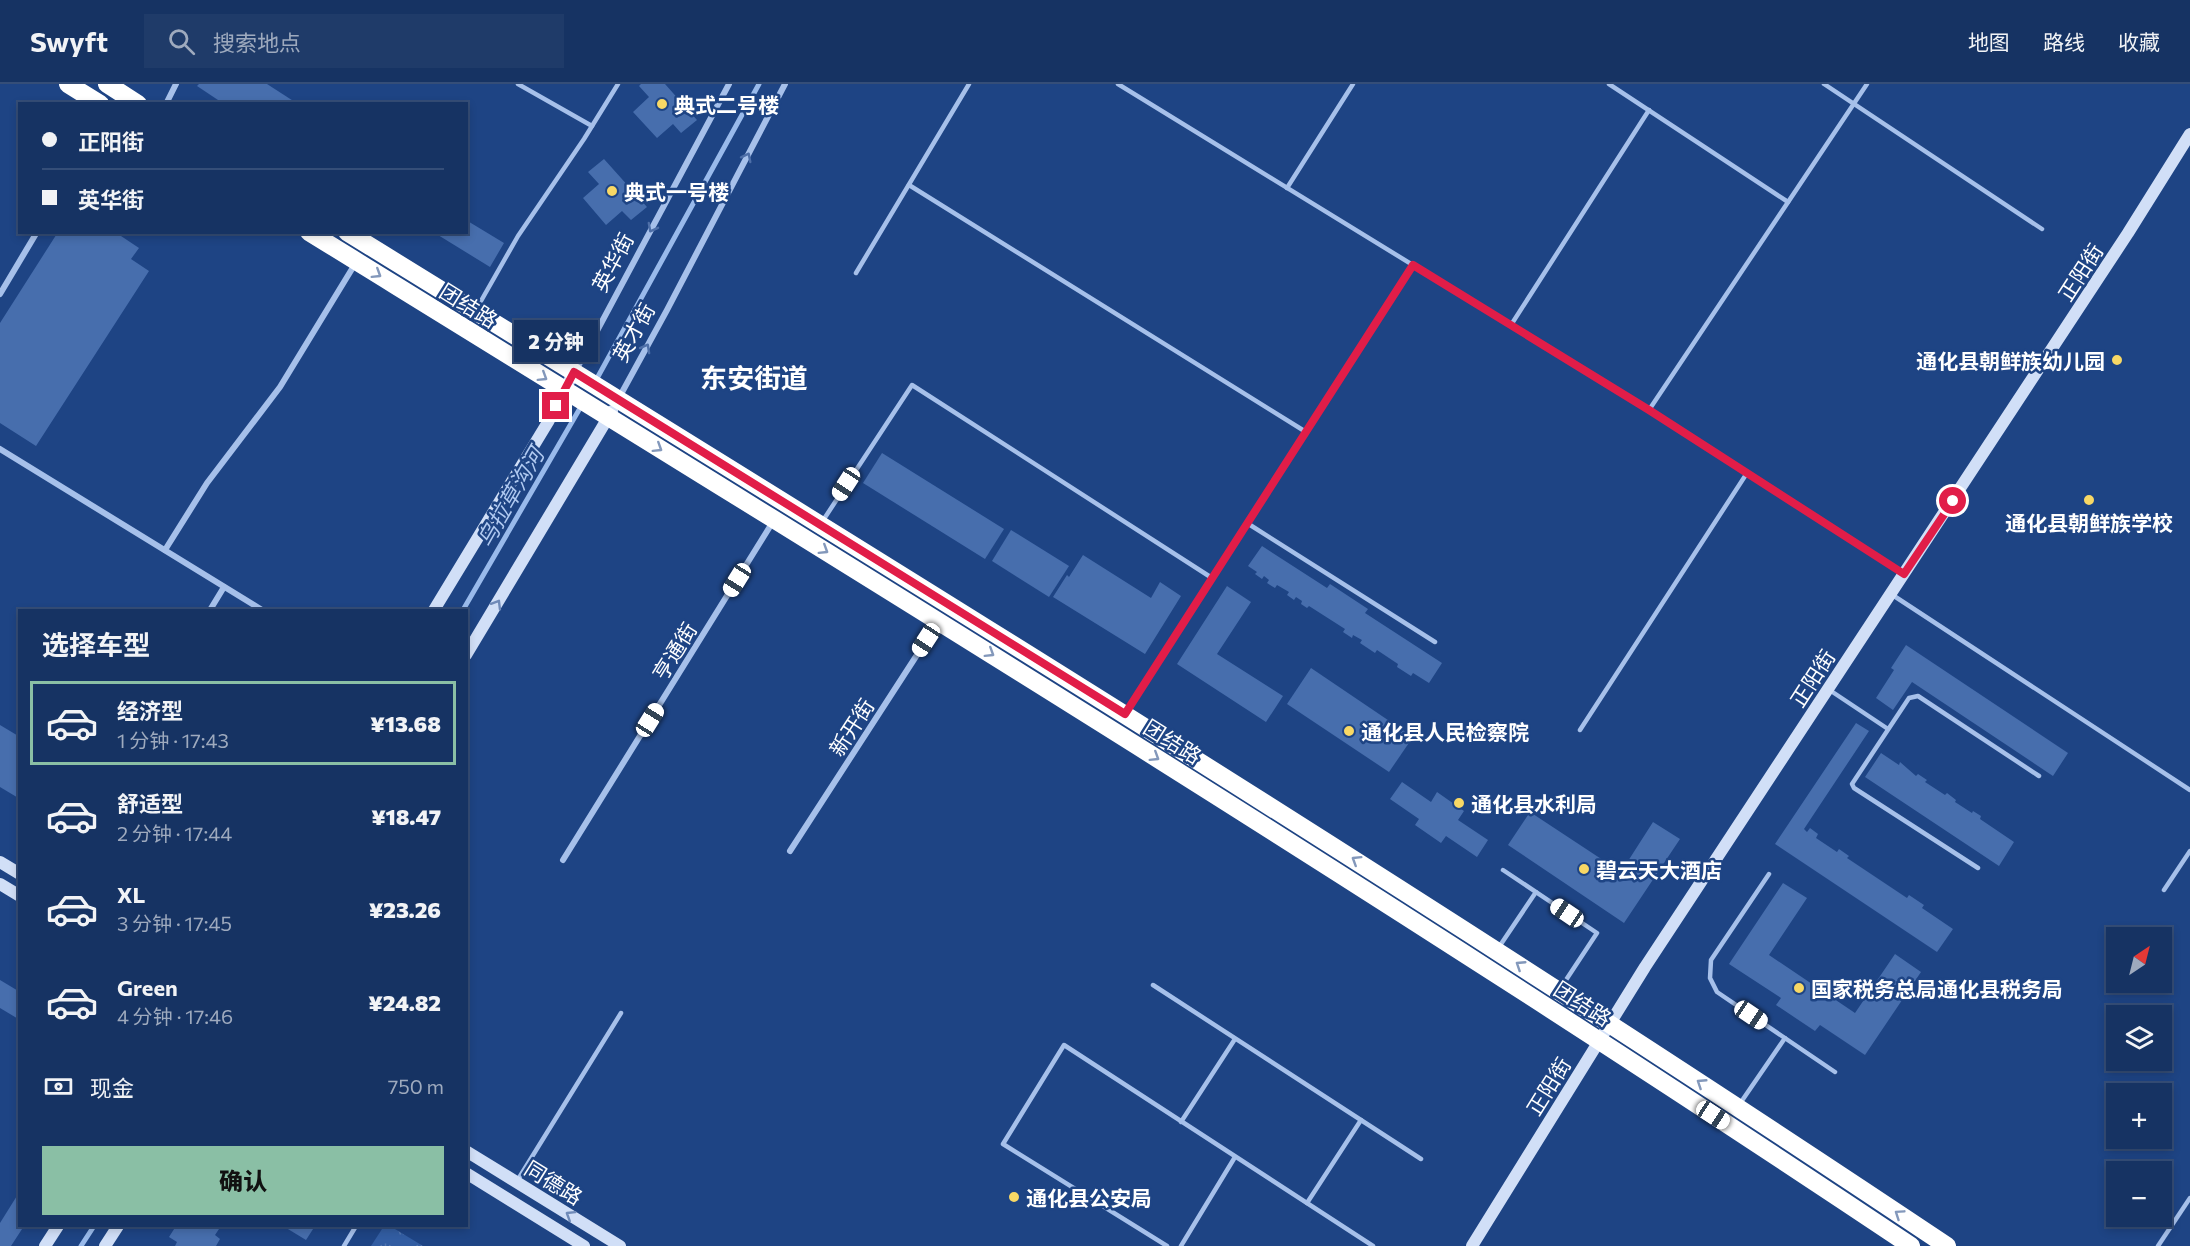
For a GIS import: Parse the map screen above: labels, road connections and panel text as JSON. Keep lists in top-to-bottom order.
{
  "streets": {
    "highway": ["团结路"],
    "street": [
      "英华街",
      "正阳街",
      "英才街",
      "亨通街",
      "新开街",
      "同德路"
    ]
  },
  "crossings": [
    ["英华街", "团结路"],
    ["正阳街", "团结路"],
    ["团结路", "英才街"],
    ["团结路", "亨通街"],
    ["团结路", "新开街"]
  ],
  "one_way": ["英华街", "英才街"],
  "districts": ["东安街道"],
  "water": ["乌拉草沟河"],
  "places": [
    "典式二号楼",
    "典式一号楼",
    "通化县朝鲜族幼儿园",
    "通化县朝鲜族学校",
    "通化县人民检察院",
    "通化县水利局",
    "碧云天大酒店",
    "国家税务总局通化县税务局",
    "通化县公安局"
  ],
  "north": "top right",
  "page": {
    "header": "Swyft",
    "search": "搜索地点",
    "nav": ["地图", "路线", "收藏"],
    "banner": ["正阳街", "英华街"],
    "bubble": "2 分钟",
    "heading": "选择车型",
    "list": [
      {
        "name": "经济型",
        "note": "1 分钟 · 17:43",
        "value": "¥13.68"
      },
      {
        "name": "舒适型",
        "note": "2 分钟 · 17:44",
        "value": "¥18.47"
      },
      {
        "name": "XL",
        "note": "3 分钟 · 17:45",
        "value": "¥23.26"
      },
      {
        "name": "Green",
        "note": "4 分钟 · 17:46",
        "value": "¥24.82"
      }
    ],
    "map_buttons": ["+", "−"],
    "pay": ["现金", "750 m"],
    "buttons": "确认"
  }
}
